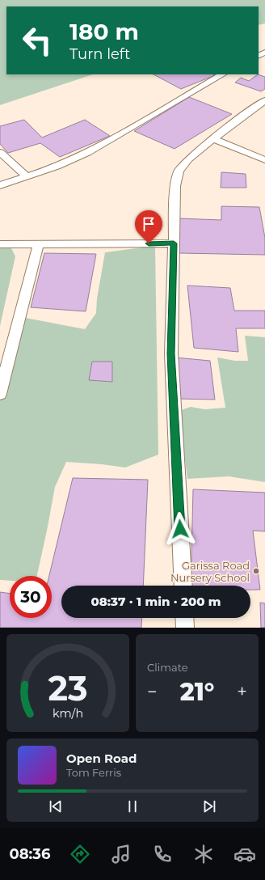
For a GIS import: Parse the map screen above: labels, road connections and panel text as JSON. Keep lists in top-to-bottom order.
{
  "places": ["Garissa Road Nursery School"],
  "page": {
    "turn": ["180 m", "Turn left"],
    "limit": "30",
    "trip": "08:37 · 1 min · 200 m",
    "tile": "Climate",
    "heat": ["−", "21°", "+"],
    "song": ["Open Road", "Tom Ferris"],
    "tabs": "08:36",
    "gauge": ["23", "km/h"]
  }
}
